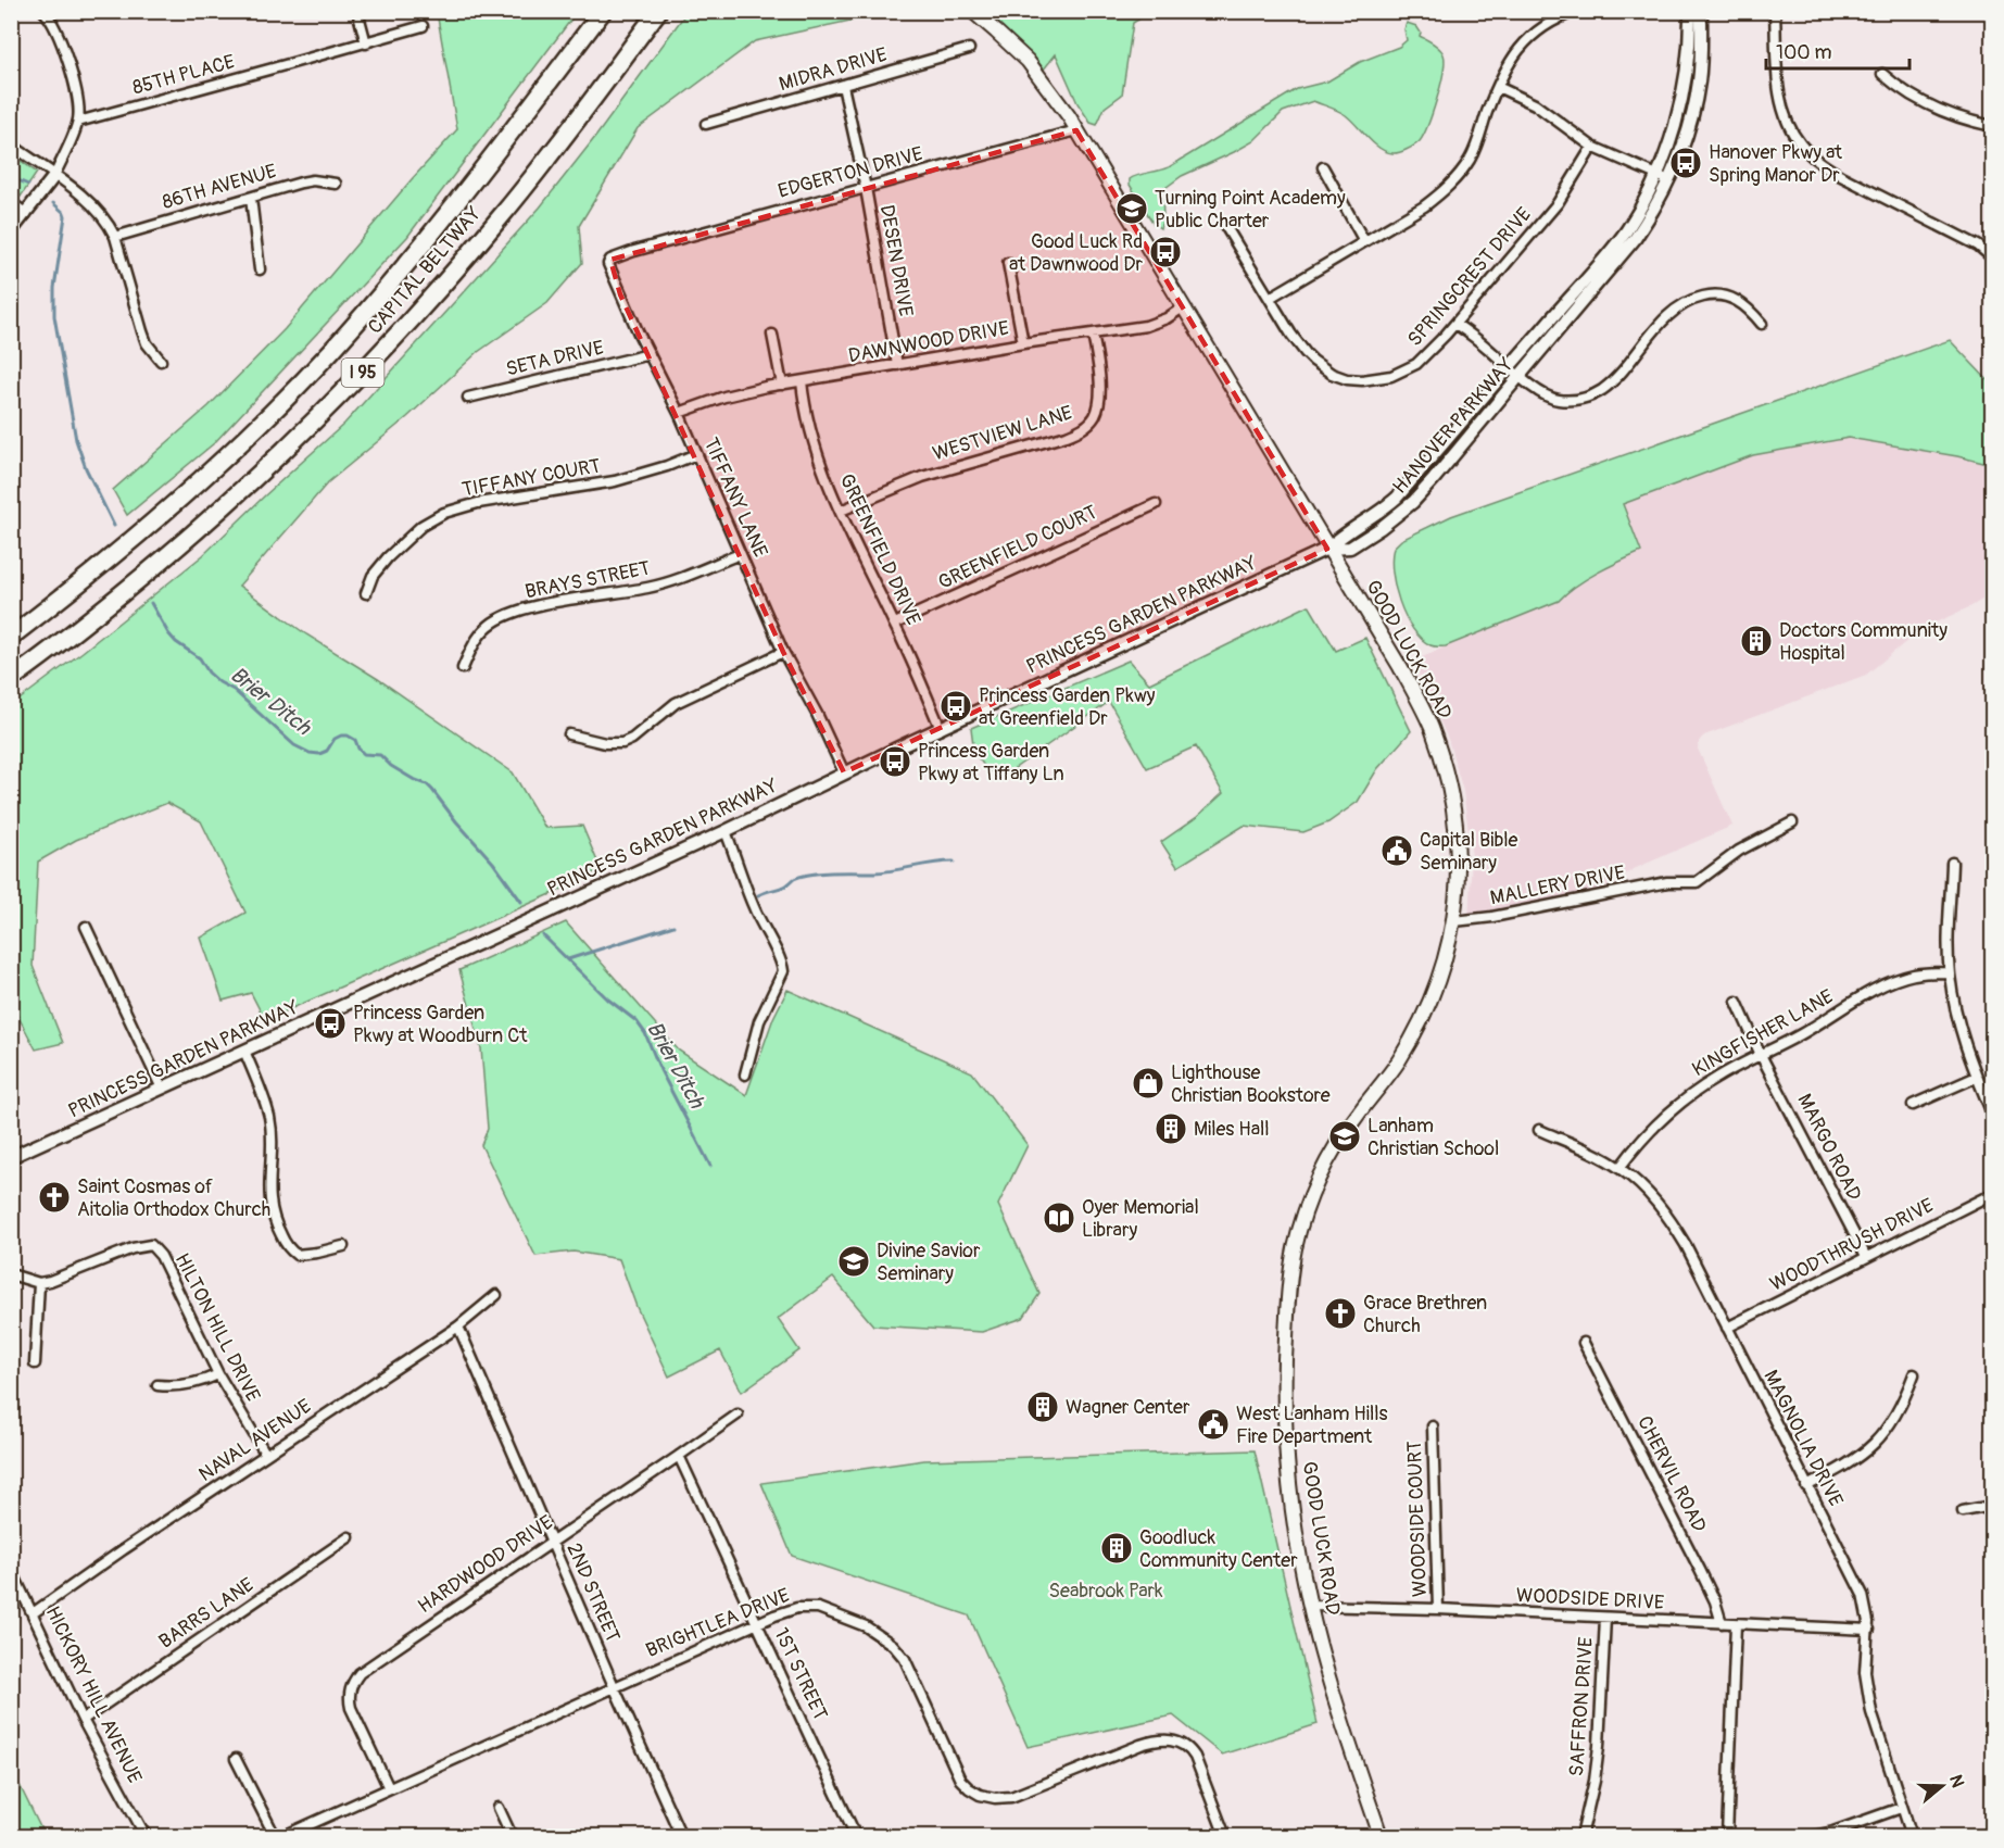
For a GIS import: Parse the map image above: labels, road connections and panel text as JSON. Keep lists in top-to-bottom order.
{
  "streets": {
    "highway": ["CAPITAL BELTWAY", "I 95"],
    "main road": ["GOOD LUCK ROAD"],
    "street": [
      "MIDRA DRIVE",
      "85TH PLACE",
      "EDGERTON DRIVE",
      "86TH AVENUE",
      "DESEN DRIVE",
      "SPRINGCREST DRIVE",
      "DAWNWOOD DRIVE",
      "SETA DRIVE",
      "HANOVER PARKWAY",
      "WESTVIEW LANE",
      "TIFFANY COURT",
      "TIFFANY LANE",
      "GREENFIELD COURT",
      "GREENFIELD DRIVE",
      "BRAYS STREET",
      "PRINCESS GARDEN PARKWAY",
      "MALLERY DRIVE",
      "KINGFISHER LANE",
      "MARGO ROAD",
      "WOODTHRUSH DRIVE",
      "HILTON HILL DRIVE",
      "MAGNOLIA DRIVE",
      "NAVAL AVENUE",
      "CHERVIL ROAD",
      "WOODSIDE COURT",
      "HARDWOOD DRIVE",
      "2ND STREET",
      "WOODSIDE DRIVE",
      "BARRS LANE",
      "BRIGHTLEA DRIVE",
      "1ST STREET",
      "HICKORY HILL AVENUE",
      "SAFFRON DRIVE"
    ]
  },
  "crossings": [
    ["MIDRA DRIVE", "DESEN DRIVE"],
    ["EDGERTON DRIVE", "DESEN DRIVE"],
    ["EDGERTON DRIVE", "TIFFANY LANE"],
    ["EDGERTON DRIVE", "GOOD LUCK ROAD"],
    ["DESEN DRIVE", "DAWNWOOD DRIVE"],
    ["DAWNWOOD DRIVE", "WESTVIEW LANE"],
    ["DAWNWOOD DRIVE", "TIFFANY LANE"],
    ["DAWNWOOD DRIVE", "GREENFIELD DRIVE"],
    ["DAWNWOOD DRIVE", "GOOD LUCK ROAD"],
    ["SETA DRIVE", "TIFFANY LANE"],
    ["HANOVER PARKWAY", "PRINCESS GARDEN PARKWAY"],
    ["HANOVER PARKWAY", "GOOD LUCK ROAD"],
    ["WESTVIEW LANE", "GREENFIELD DRIVE"],
    ["TIFFANY COURT", "TIFFANY LANE"],
    ["TIFFANY LANE", "BRAYS STREET"],
    ["TIFFANY LANE", "PRINCESS GARDEN PARKWAY"],
    ["GREENFIELD COURT", "GREENFIELD DRIVE"],
    ["GREENFIELD DRIVE", "PRINCESS GARDEN PARKWAY"],
    ["PRINCESS GARDEN PARKWAY", "GOOD LUCK ROAD"],
    ["GOOD LUCK ROAD", "MALLERY DRIVE"],
    ["GOOD LUCK ROAD", "WOODSIDE DRIVE"],
    ["KINGFISHER LANE", "MARGO ROAD"],
    ["KINGFISHER LANE", "MAGNOLIA DRIVE"],
    ["MARGO ROAD", "WOODTHRUSH DRIVE"],
    ["WOODTHRUSH DRIVE", "MAGNOLIA DRIVE"],
    ["HILTON HILL DRIVE", "NAVAL AVENUE"],
    ["MAGNOLIA DRIVE", "WOODSIDE DRIVE"],
    ["NAVAL AVENUE", "2ND STREET"],
    ["NAVAL AVENUE", "HICKORY HILL AVENUE"],
    ["CHERVIL ROAD", "WOODSIDE DRIVE"],
    ["WOODSIDE COURT", "WOODSIDE DRIVE"],
    ["HARDWOOD DRIVE", "2ND STREET"],
    ["HARDWOOD DRIVE", "BRIGHTLEA DRIVE"],
    ["HARDWOOD DRIVE", "1ST STREET"],
    ["2ND STREET", "BRIGHTLEA DRIVE"],
    ["WOODSIDE DRIVE", "SAFFRON DRIVE"],
    ["BARRS LANE", "HICKORY HILL AVENUE"],
    ["BRIGHTLEA DRIVE", "1ST STREET"]
  ],
  "water": ["Brier Ditch"],
  "parks": ["Seabrook Park"],
  "places": {
    "bus stop": [
      "Hanover Pkwy at Spring Manor Dr",
      "Good Luck Rd at Dawnwood Dr",
      "Princess Garden Pkwy at Greenfield Dr",
      "Princess Garden Pkwy at Tiffany Ln",
      "Princess Garden Pkwy at Woodburn Ct"
    ],
    "school or university": ["Turning Point Academy Public Charter", "Lanham Christian School", "Divine Savior Seminary"],
    "building": [
      "Doctors Community Hospital",
      "Miles Hall",
      "Wagner Center",
      "Goodluck Community Center"
    ],
    "public building": ["Capital Bible Seminary", "West Lanham Hills Fire Department"],
    "shop": ["Lighthouse Christian Bookstore"],
    "church": ["Saint Cosmas of Aitolia Orthodox Church", "Grace Brethren Church"],
    "library": ["Oyer Memorial Library"]
  },
  "scale_bar": "100 m",
  "north": "right"
}
